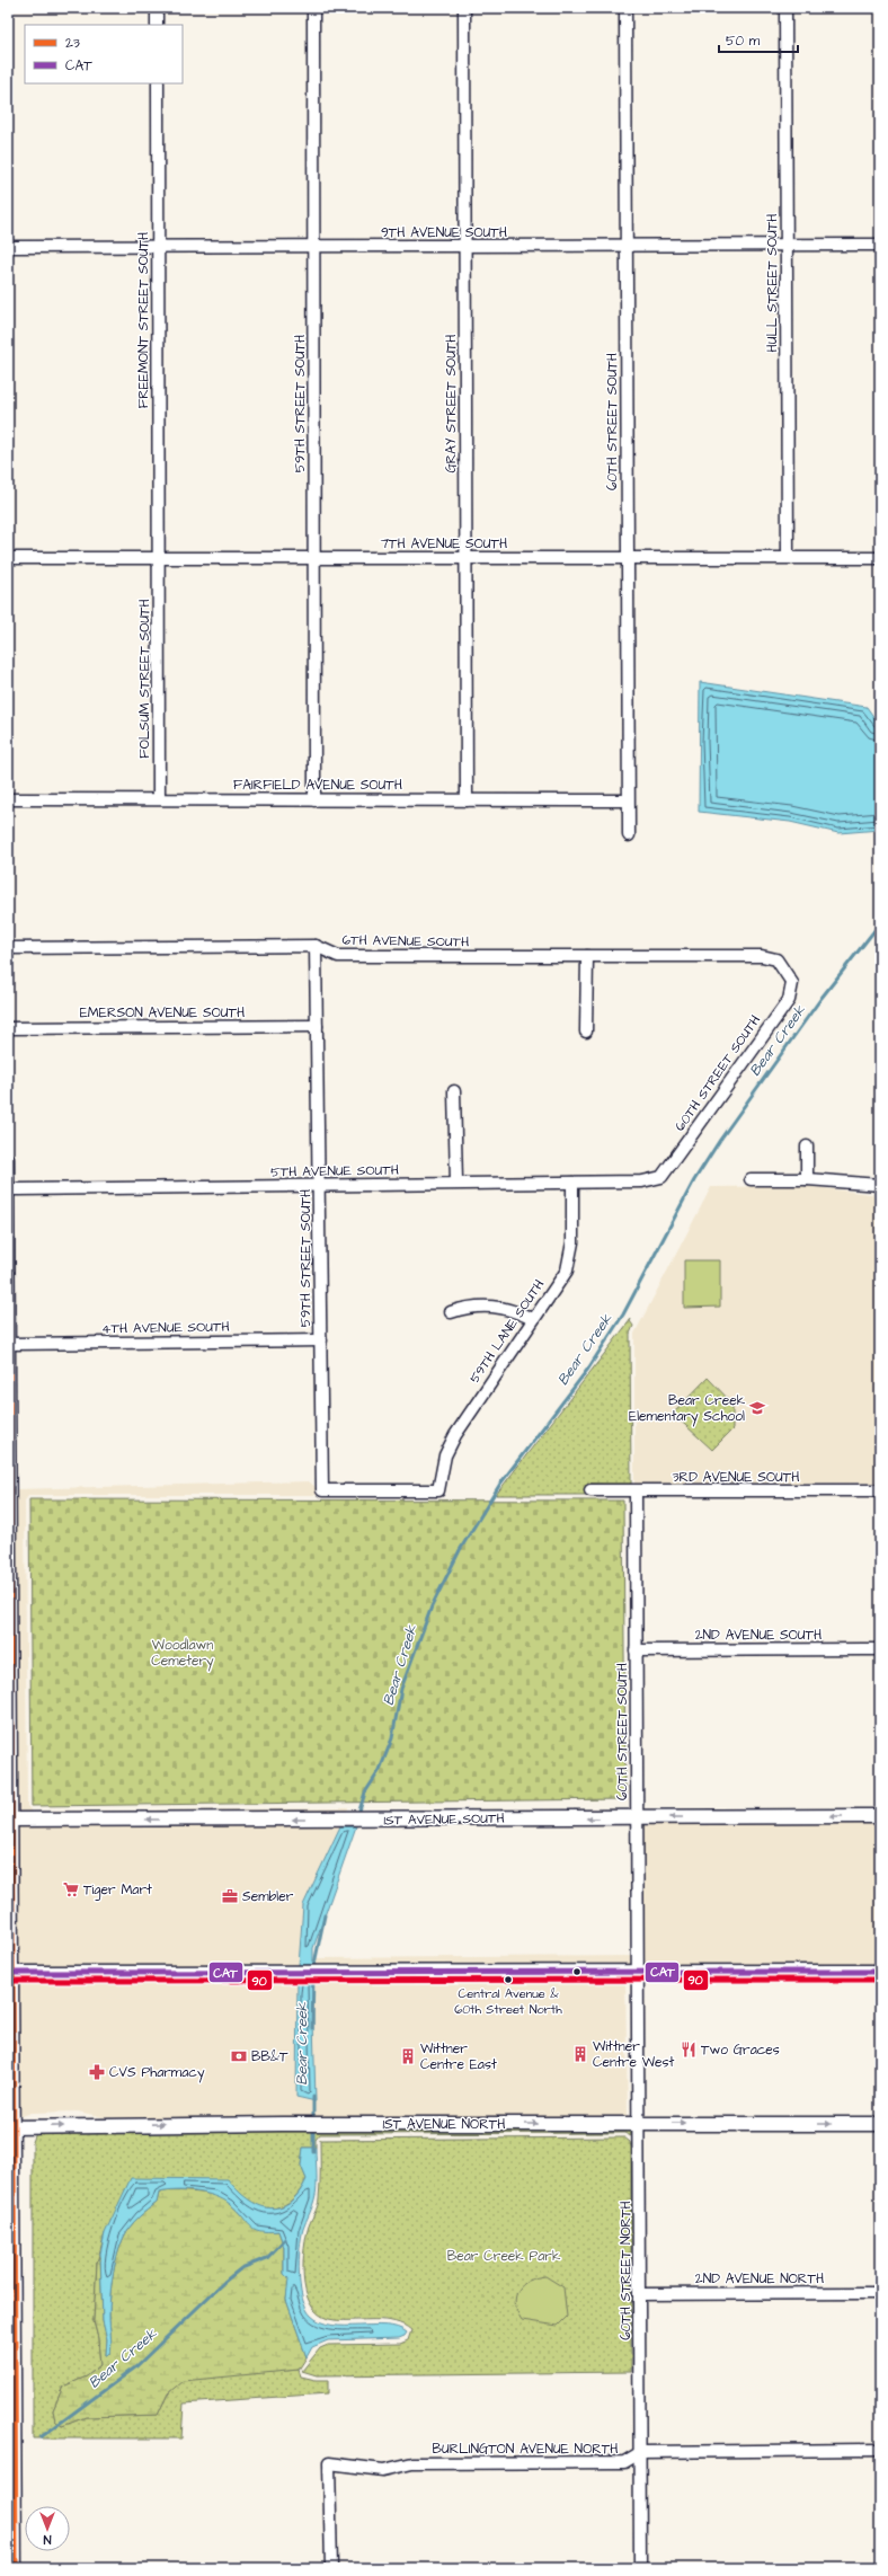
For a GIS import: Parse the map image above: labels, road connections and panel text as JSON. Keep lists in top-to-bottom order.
{
  "streets": {
    "main road": ["1ST AVENUE SOUTH", "1ST AVENUE NORTH"],
    "street": [
      "9TH AVENUE SOUTH",
      "HULL STREET SOUTH",
      "FREEMONT STREET SOUTH",
      "59TH STREET SOUTH",
      "GRAY STREET SOUTH",
      "60TH STREET SOUTH",
      "7TH AVENUE SOUTH",
      "FOLSUM STREET SOUTH",
      "FAIRFIELD AVENUE SOUTH",
      "6TH AVENUE SOUTH",
      "EMERSON AVENUE SOUTH",
      "5TH AVENUE SOUTH",
      "4TH AVENUE SOUTH",
      "59TH LANE SOUTH",
      "3RD AVENUE SOUTH",
      "2ND AVENUE SOUTH",
      "60TH STREET NORTH",
      "2ND AVENUE NORTH",
      "BURLINGTON AVENUE NORTH"
    ]
  },
  "crossings": [
    ["9TH AVENUE SOUTH", "HULL STREET SOUTH"],
    ["9TH AVENUE SOUTH", "FREEMONT STREET SOUTH"],
    ["9TH AVENUE SOUTH", "59TH STREET SOUTH"],
    ["9TH AVENUE SOUTH", "GRAY STREET SOUTH"],
    ["9TH AVENUE SOUTH", "60TH STREET SOUTH"],
    ["HULL STREET SOUTH", "7TH AVENUE SOUTH"],
    ["FREEMONT STREET SOUTH", "7TH AVENUE SOUTH"],
    ["FREEMONT STREET SOUTH", "FOLSUM STREET SOUTH"],
    ["59TH STREET SOUTH", "7TH AVENUE SOUTH"],
    ["59TH STREET SOUTH", "FAIRFIELD AVENUE SOUTH"],
    ["59TH STREET SOUTH", "6TH AVENUE SOUTH"],
    ["59TH STREET SOUTH", "EMERSON AVENUE SOUTH"],
    ["59TH STREET SOUTH", "5TH AVENUE SOUTH"],
    ["59TH STREET SOUTH", "4TH AVENUE SOUTH"],
    ["59TH STREET SOUTH", "59TH LANE SOUTH"],
    ["GRAY STREET SOUTH", "7TH AVENUE SOUTH"],
    ["GRAY STREET SOUTH", "FAIRFIELD AVENUE SOUTH"],
    ["60TH STREET SOUTH", "7TH AVENUE SOUTH"],
    ["60TH STREET SOUTH", "FAIRFIELD AVENUE SOUTH"],
    ["60TH STREET SOUTH", "6TH AVENUE SOUTH"],
    ["60TH STREET SOUTH", "5TH AVENUE SOUTH"],
    ["60TH STREET SOUTH", "3RD AVENUE SOUTH"],
    ["60TH STREET SOUTH", "2ND AVENUE SOUTH"],
    ["60TH STREET SOUTH", "1ST AVENUE SOUTH"],
    ["60TH STREET SOUTH", "60TH STREET NORTH"],
    ["7TH AVENUE SOUTH", "FOLSUM STREET SOUTH"],
    ["FOLSUM STREET SOUTH", "FAIRFIELD AVENUE SOUTH"],
    ["5TH AVENUE SOUTH", "59TH LANE SOUTH"],
    ["1ST AVENUE NORTH", "60TH STREET NORTH"],
    ["60TH STREET NORTH", "2ND AVENUE NORTH"],
    ["60TH STREET NORTH", "BURLINGTON AVENUE NORTH"]
  ],
  "one_way": ["1ST AVENUE SOUTH", "1ST AVENUE NORTH"],
  "water": ["Bear Creek"],
  "parks": ["Woodlawn Cemetery", "Bear Creek Park"],
  "places": {
    "school or university": ["Bear Creek Elementary School"],
    "supermarket": ["Tiger Mart"],
    "office": ["Sembler"],
    "other": ["Central Avenue & 60th Street North"],
    "restaurant": ["Two Graces"],
    "building": ["Wittner Centre West", "Wittner Centre East"],
    "bank": ["BB&T"],
    "pharmacy": ["CVS Pharmacy"]
  },
  "lines": ["transit line 23", "transit line CAT", "transit line 90"],
  "legend": ["23", "CAT"],
  "scale_bar": "50 m",
  "north": "bottom"
}
